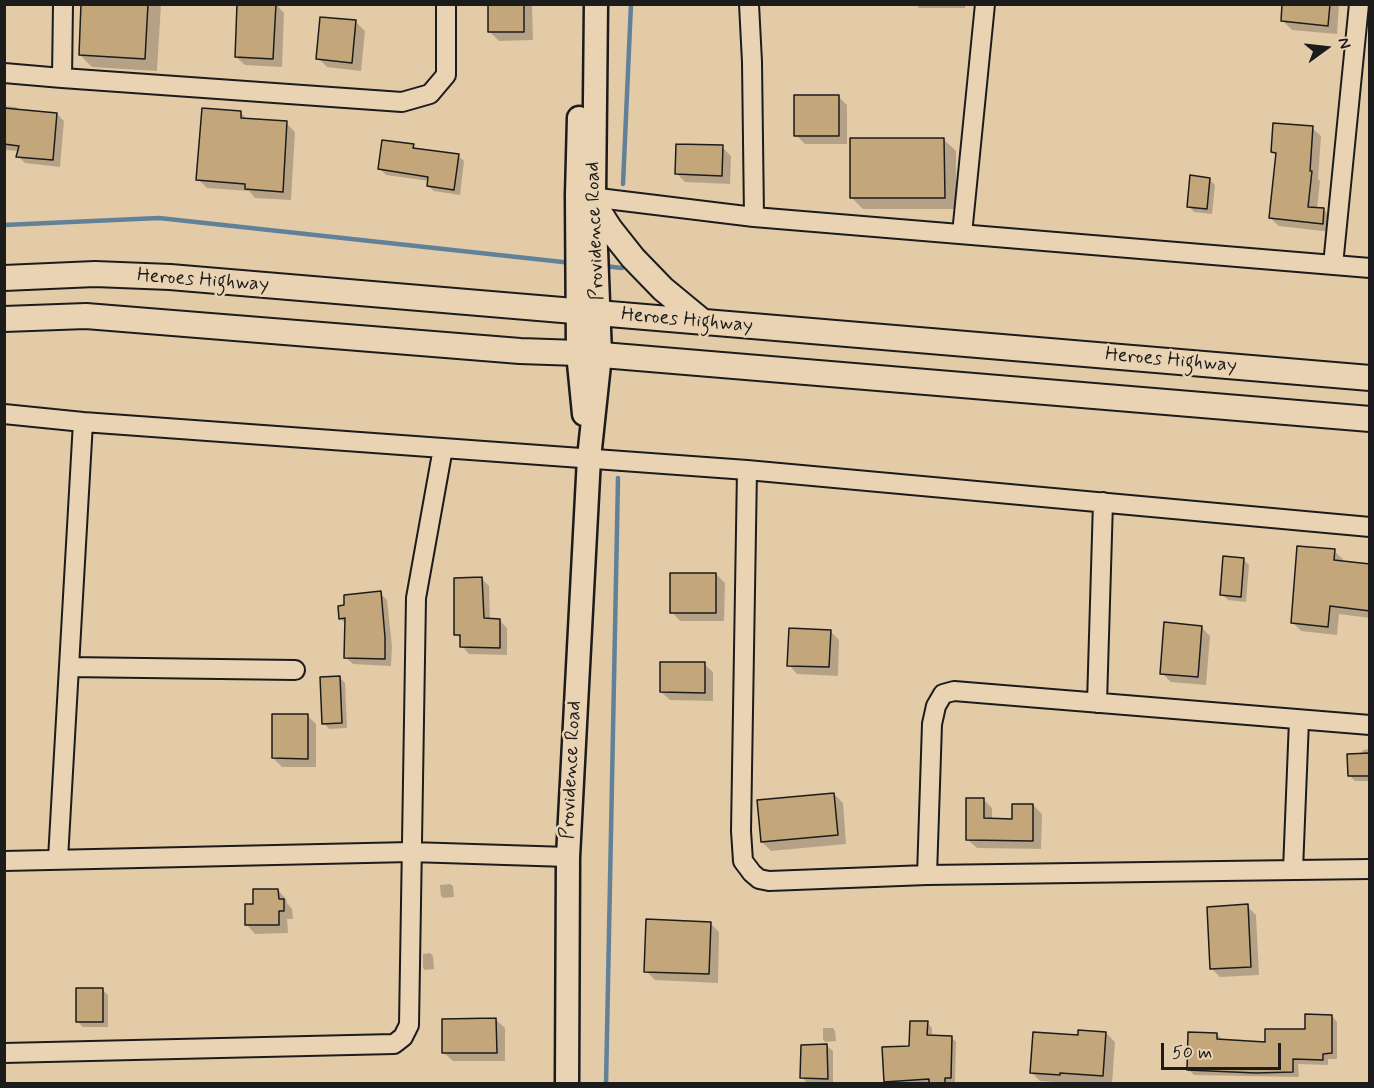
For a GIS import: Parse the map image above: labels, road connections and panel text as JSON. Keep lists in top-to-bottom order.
{
  "streets": {
    "main road": ["Heroes Highway"],
    "street": ["Providence Road"]
  },
  "crossings": [
    ["Providence Road", "Heroes Highway"]
  ],
  "scale_bar": "50 m",
  "north": "right"
}
